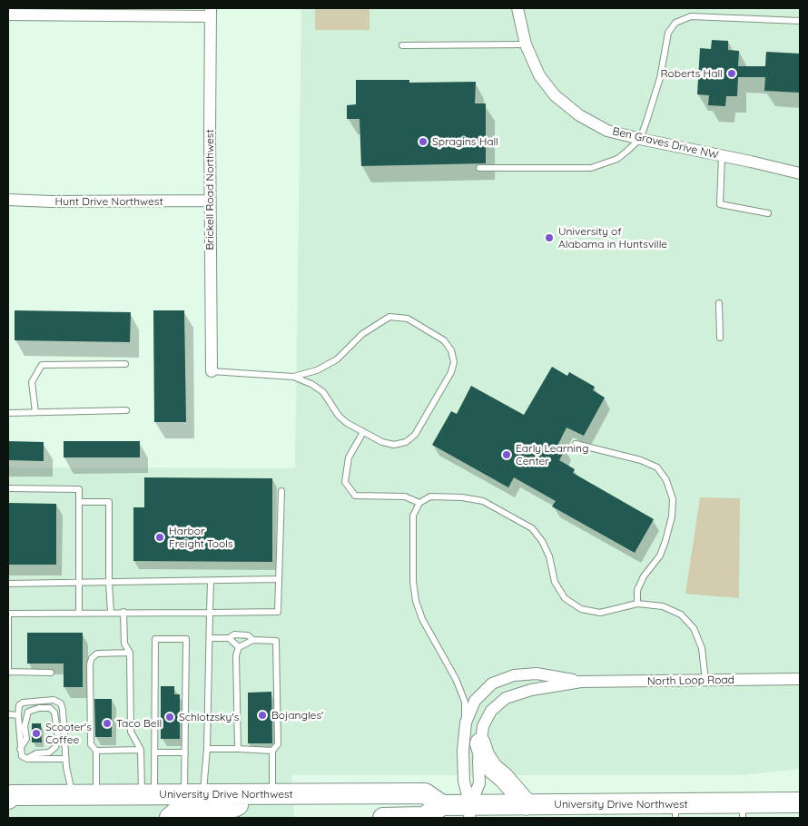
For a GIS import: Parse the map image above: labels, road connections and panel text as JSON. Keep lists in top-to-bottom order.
{
  "streets": {
    "highway": ["University Drive Northwest"],
    "street": [
      "Ben Graves Drive NW",
      "Brickell Road Northwest",
      "Hunt Drive Northwest",
      "North Loop Road"
    ]
  },
  "crossings": [
    ["Brickell Road Northwest", "Hunt Drive Northwest"],
    ["North Loop Road", "University Drive Northwest"]
  ],
  "places": [
    "Roberts Hall",
    "Spragins Hall",
    "University of Alabama in Huntsville",
    "Early Learning Center",
    "Harbor Freight Tools",
    "Bojangles'",
    "Schlotzsky's",
    "Taco Bell",
    "Scooter's Coffee"
  ]
}
